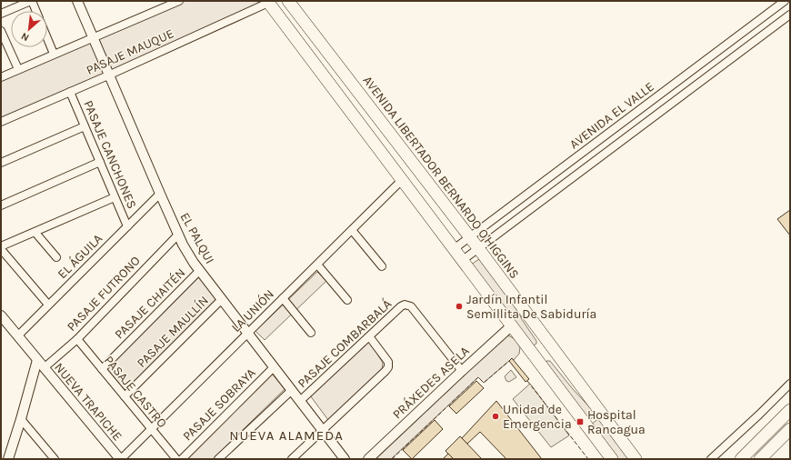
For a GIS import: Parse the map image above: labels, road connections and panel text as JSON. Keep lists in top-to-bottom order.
{
  "streets": {
    "main road": ["AVENIDA LIBERTADOR BERNARDO O'HIGGINS"],
    "street": [
      "PASAJE MAUQUE",
      "AVENIDA EL VALLE",
      "PASAJE CANCHONES",
      "EL PALQUI",
      "EL ÁGUILA",
      "PASAJE FUTRONO",
      "PASAJE CHAITÉN",
      "LA UNIÓN",
      "PASAJE MAULLÍN",
      "PASAJE COMBARBALÁ",
      "PRÁXEDES ASELA",
      "PASAJE CASTRO",
      "NUEVA TRAPICHE",
      "PASAJE SOBRAYA"
    ]
  },
  "crossings": [
    ["PASAJE MAUQUE", "PASAJE CANCHONES"],
    ["PASAJE MAUQUE", "EL PALQUI"],
    ["AVENIDA EL VALLE", "AVENIDA LIBERTADOR BERNARDO O'HIGGINS"],
    ["PASAJE CANCHONES", "EL ÁGUILA"],
    ["EL PALQUI", "EL ÁGUILA"],
    ["EL PALQUI", "PASAJE FUTRONO"],
    ["EL PALQUI", "PASAJE CHAITÉN"],
    ["EL PALQUI", "LA UNIÓN"],
    ["EL PALQUI", "PASAJE MAULLÍN"],
    ["EL PALQUI", "PASAJE COMBARBALÁ"],
    ["EL PALQUI", "PASAJE SOBRAYA"],
    ["EL ÁGUILA", "NUEVA TRAPICHE"],
    ["PASAJE FUTRONO", "PASAJE CASTRO"],
    ["PASAJE FUTRONO", "NUEVA TRAPICHE"],
    ["PASAJE CHAITÉN", "PASAJE CASTRO"],
    ["LA UNIÓN", "PASAJE CASTRO"],
    ["LA UNIÓN", "NUEVA TRAPICHE"],
    ["PASAJE MAULLÍN", "PASAJE CASTRO"],
    ["PASAJE COMBARBALÁ", "PRÁXEDES ASELA"]
  ],
  "districts": ["NUEVA ALAMEDA"],
  "places": {
    "other": ["Jardín Infantil Semillita De Sabiduría", "Unidad de Emergencia"],
    "transit": ["Hospital Rancagua"]
  },
  "north": "bottom left"
}
